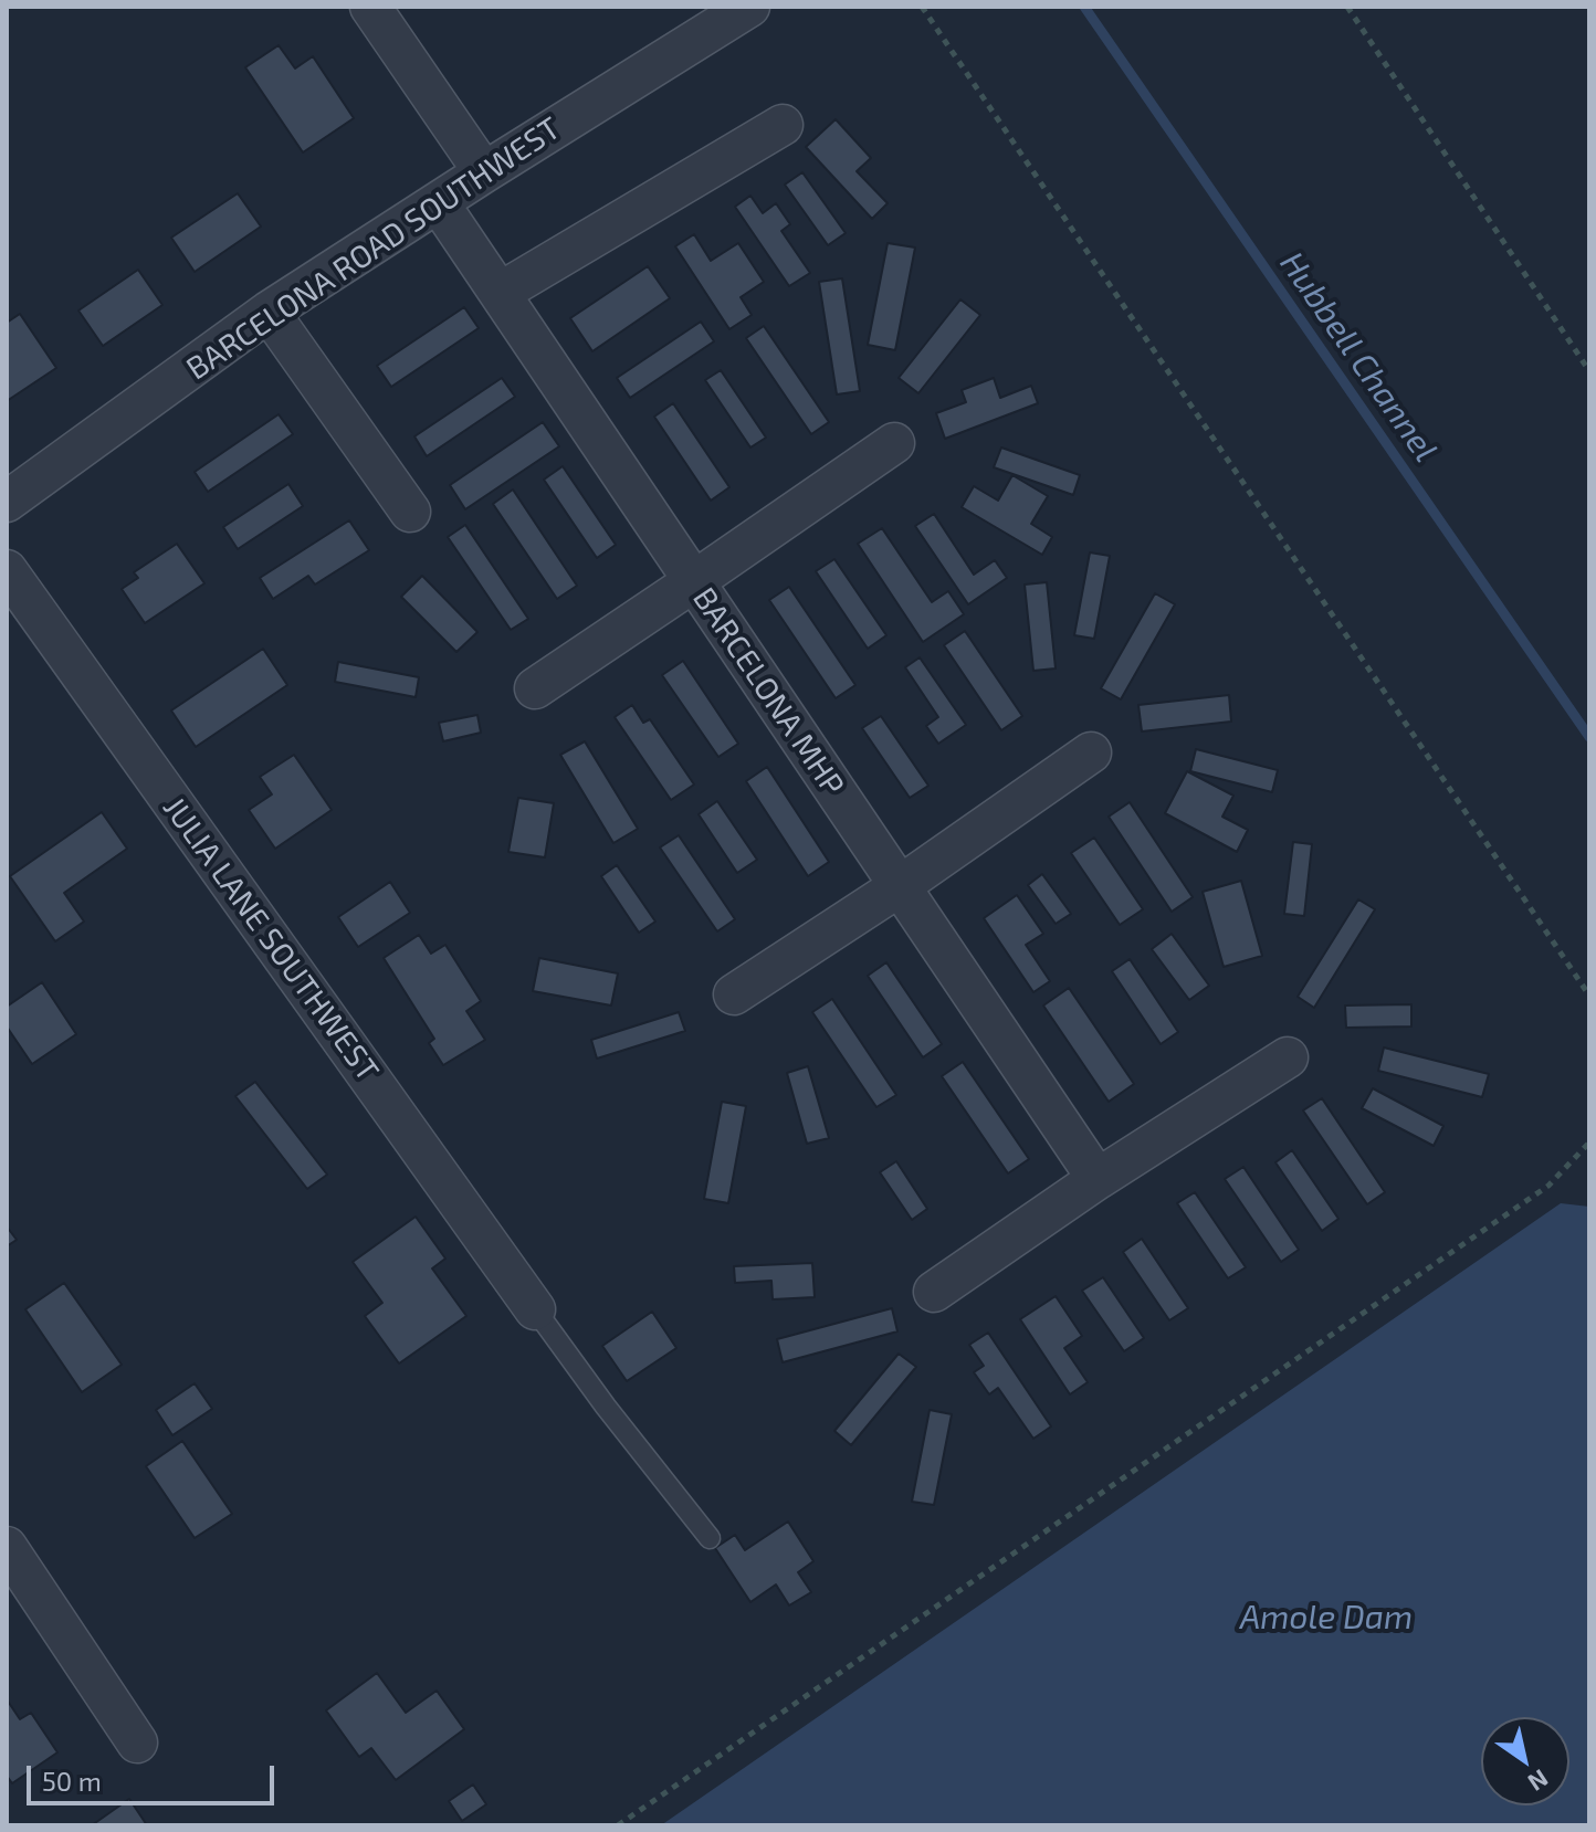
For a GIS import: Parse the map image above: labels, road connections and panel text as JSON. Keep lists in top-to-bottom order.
{
  "streets": {
    "street": ["BARCELONA ROAD SOUTHWEST", "BARCELONA MHP", "JULIA LANE SOUTHWEST"]
  },
  "crossings": [
    ["BARCELONA ROAD SOUTHWEST", "BARCELONA MHP"]
  ],
  "water": ["Hubbell Channel", "Amole Dam"],
  "scale_bar": "50 m",
  "north": "bottom right"
}
